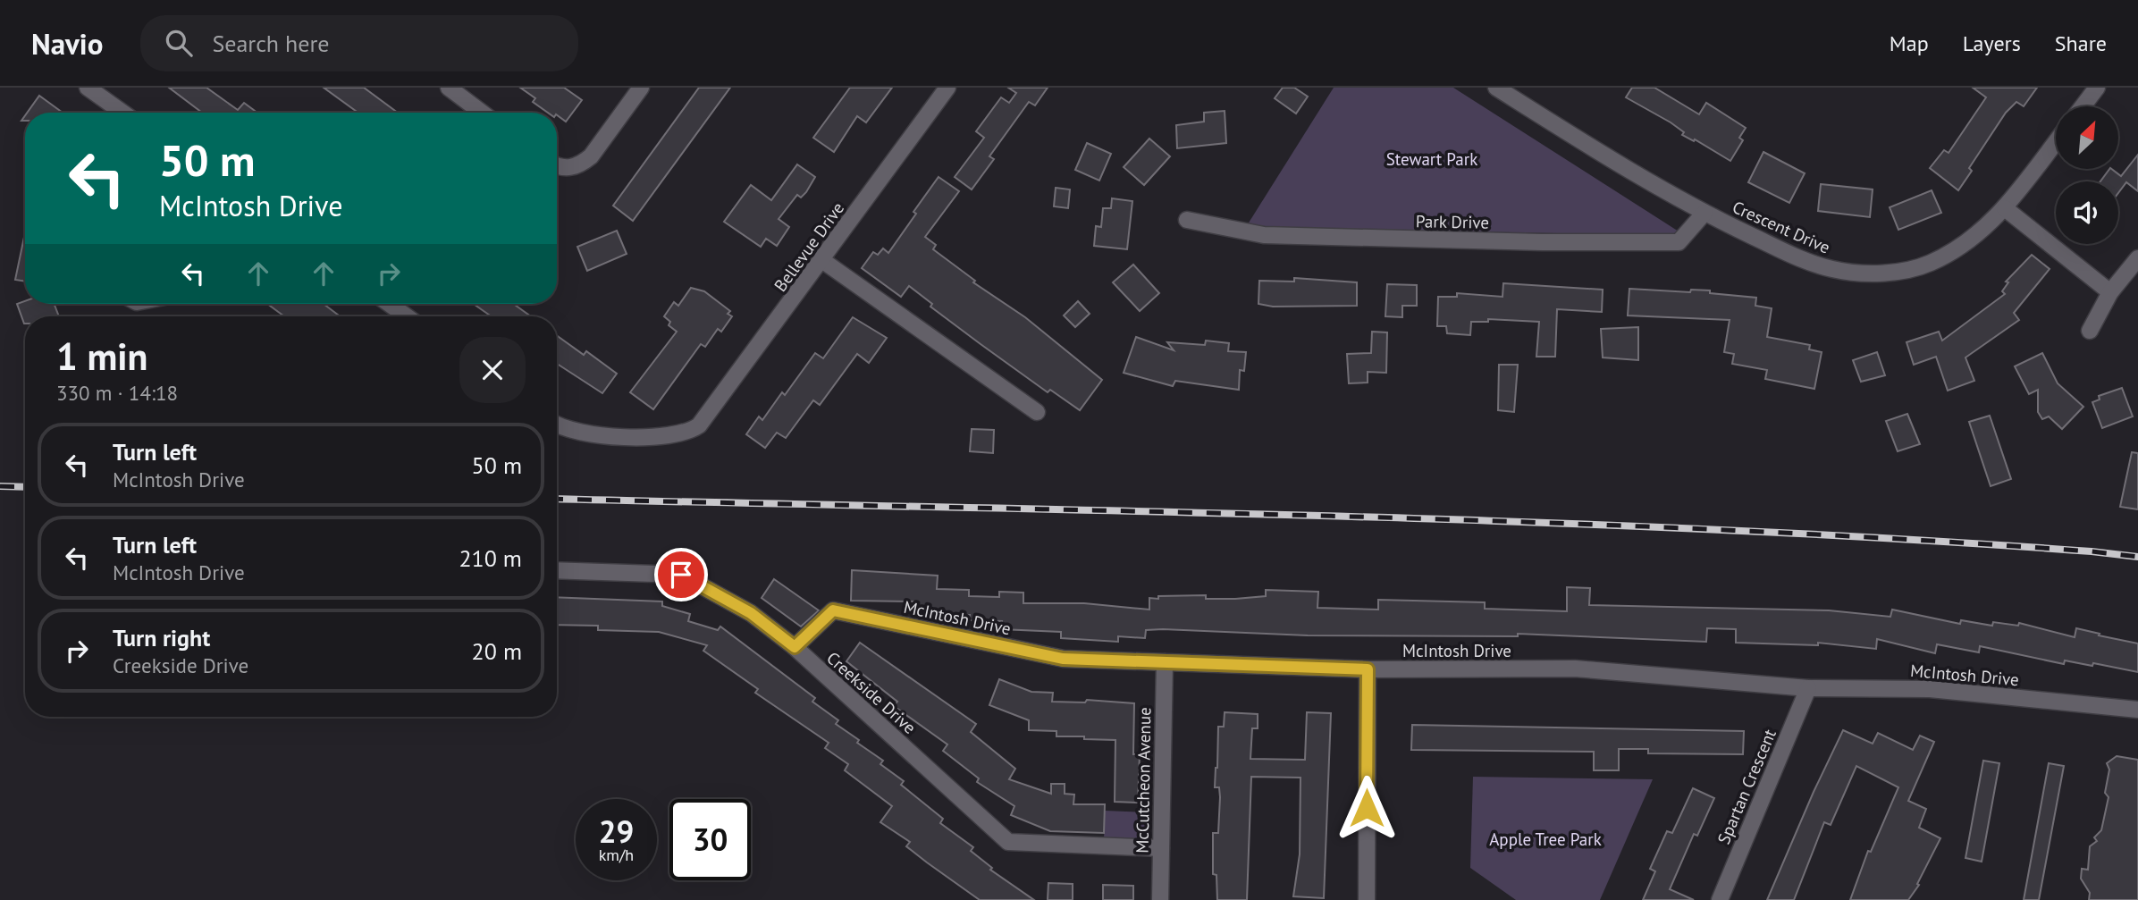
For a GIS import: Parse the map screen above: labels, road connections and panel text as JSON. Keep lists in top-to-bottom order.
{
  "streets": {
    "street": [
      "Park Drive",
      "Crescent Drive",
      "Bellevue Drive",
      "McIntosh Drive",
      "Creekside Drive",
      "McCutcheon Avenue",
      "Spartan Crescent"
    ]
  },
  "crossings": [
    ["Park Drive", "Crescent Drive"],
    ["McIntosh Drive", "Creekside Drive"],
    ["McIntosh Drive", "McCutcheon Avenue"],
    ["McIntosh Drive", "Spartan Crescent"],
    ["Creekside Drive", "McCutcheon Avenue"]
  ],
  "parks": ["Stewart Park", "Apple Tree Park"],
  "north": "top right",
  "page": {
    "header": "Navio",
    "search": "Search here",
    "nav": ["Map", "Layers", "Share"],
    "turn": ["50 m", "McIntosh Drive"],
    "heading": ["1 min", "330 m · 14:18"],
    "list": [
      {
        "name": "Turn left",
        "note": "McIntosh Drive",
        "value": "50 m"
      },
      {
        "name": "Turn left",
        "note": "McIntosh Drive",
        "value": "210 m"
      },
      {
        "name": "Turn right",
        "note": "Creekside Drive",
        "value": "20 m"
      }
    ],
    "speed": "29 km/h",
    "limit": "30"
  }
}
